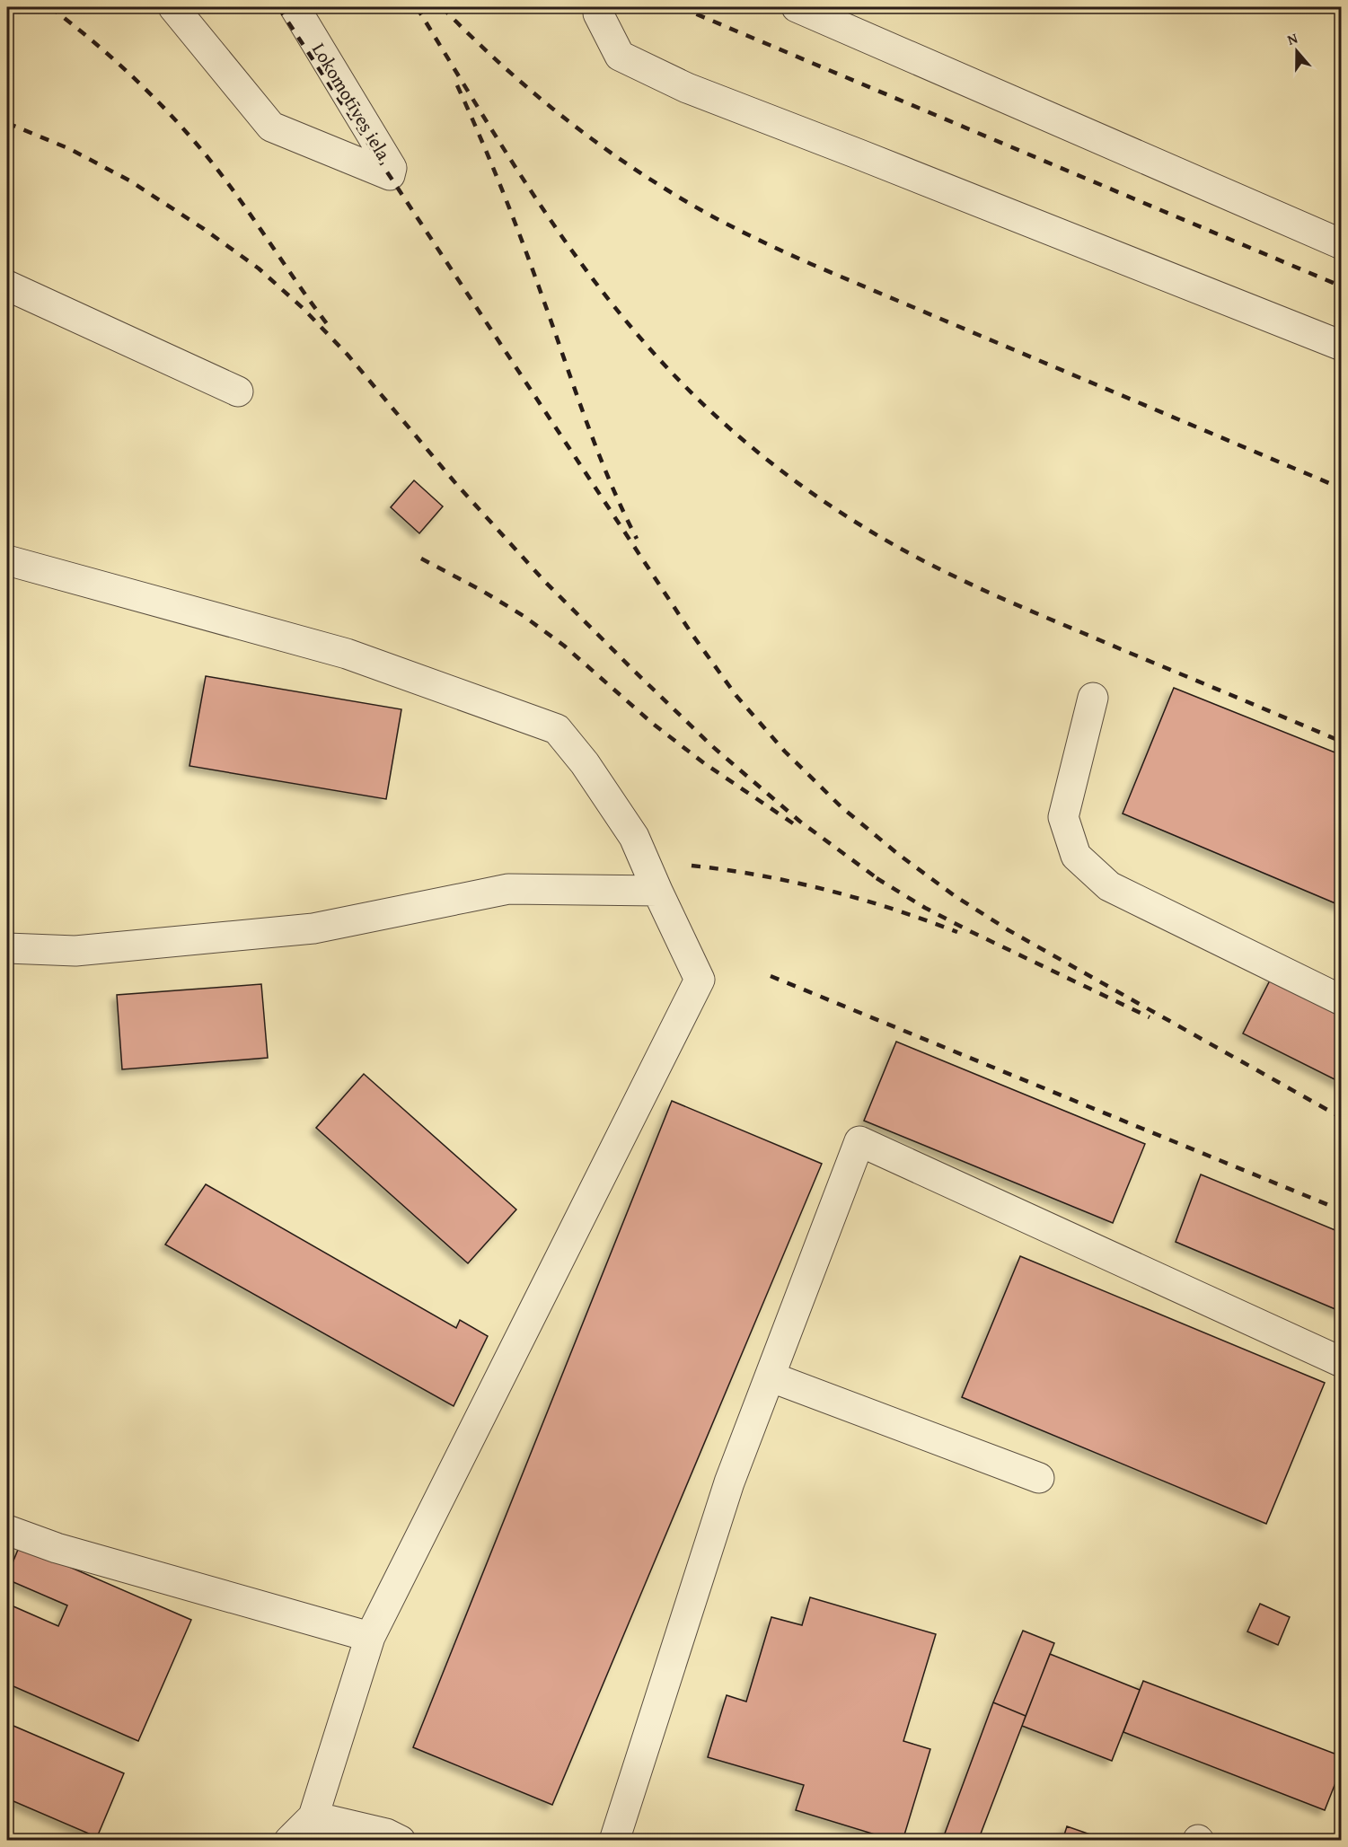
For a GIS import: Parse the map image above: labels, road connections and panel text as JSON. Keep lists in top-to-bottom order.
{
  "streets": {
    "lane": ["Lokomotīves iela"]
  },
  "north": "top"
}
